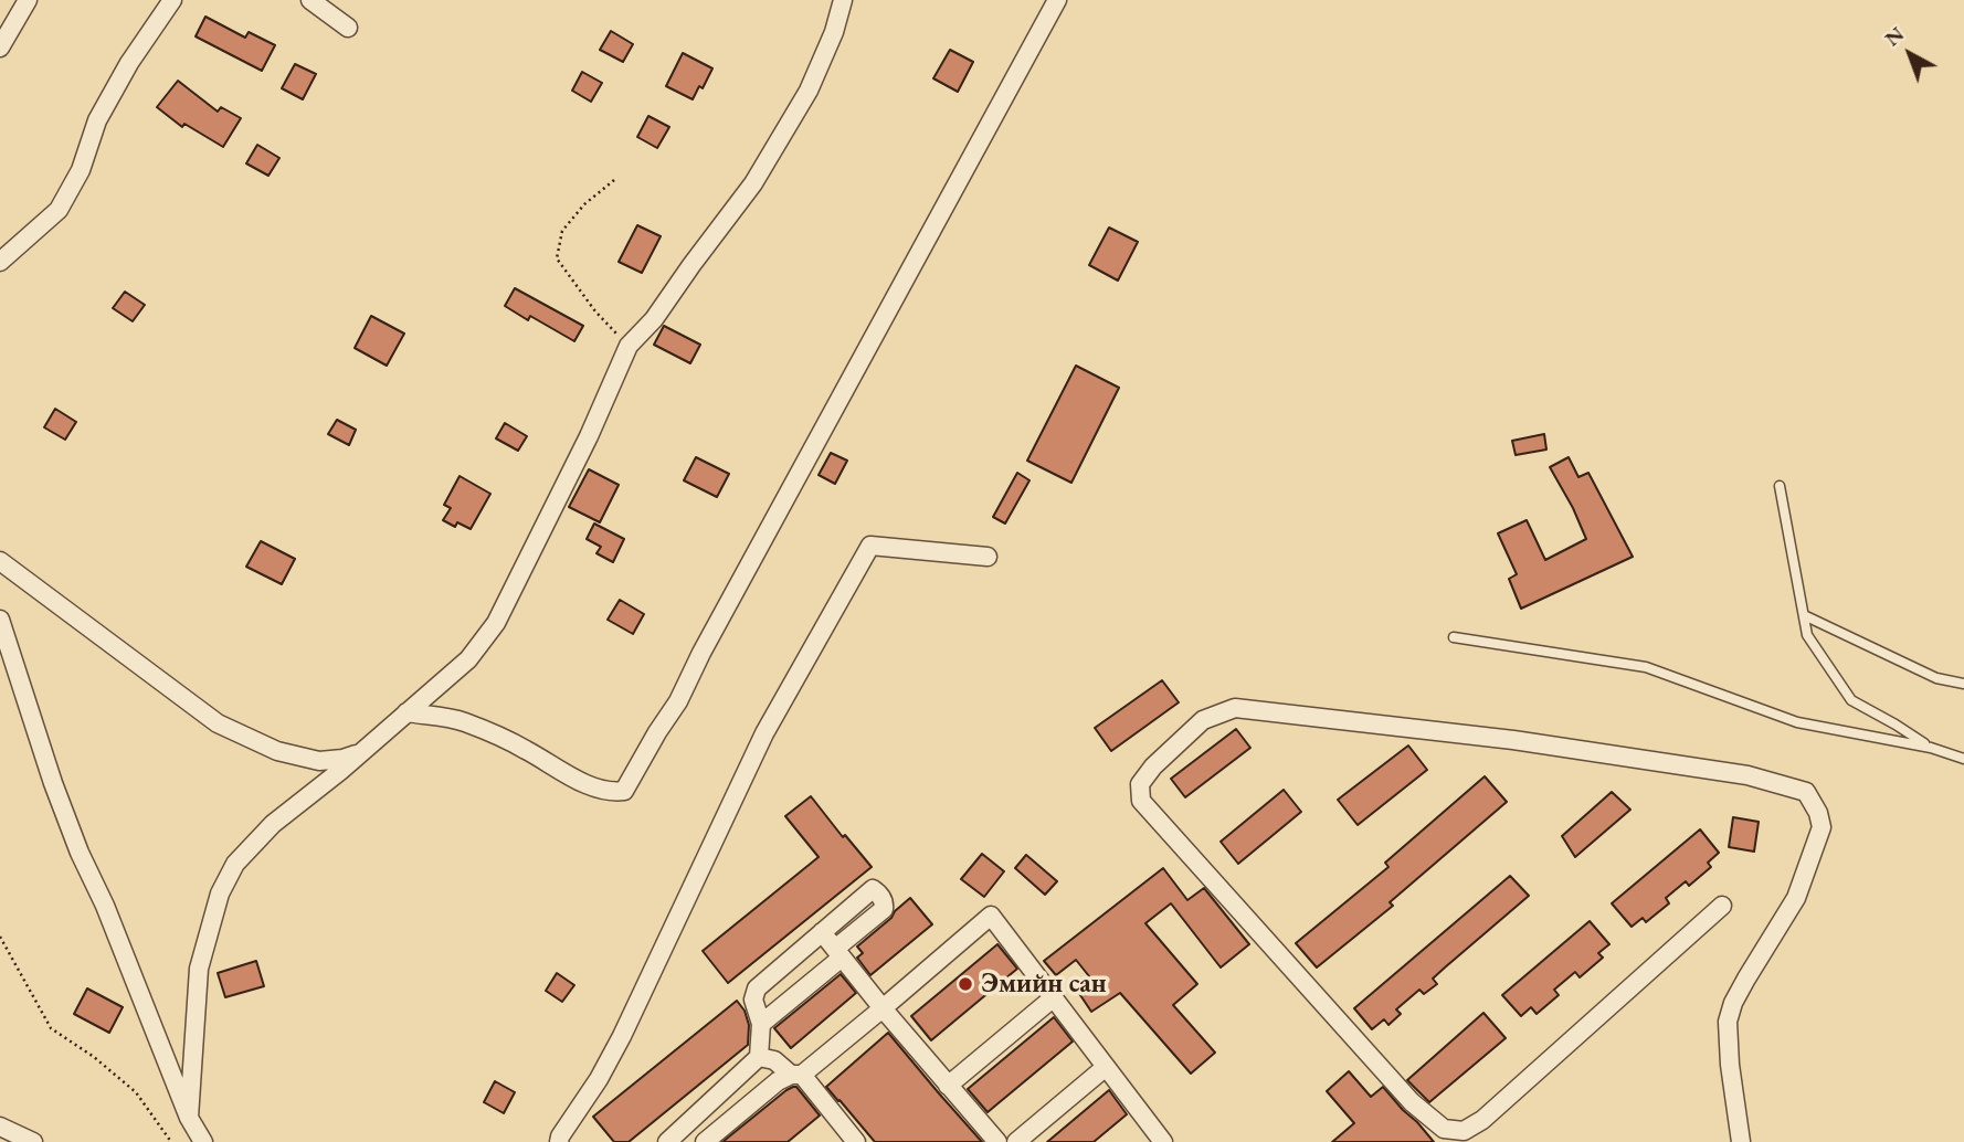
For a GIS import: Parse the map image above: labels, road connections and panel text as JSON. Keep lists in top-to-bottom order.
{
  "places": ["Эмийн сан"],
  "north": "top left"
}
